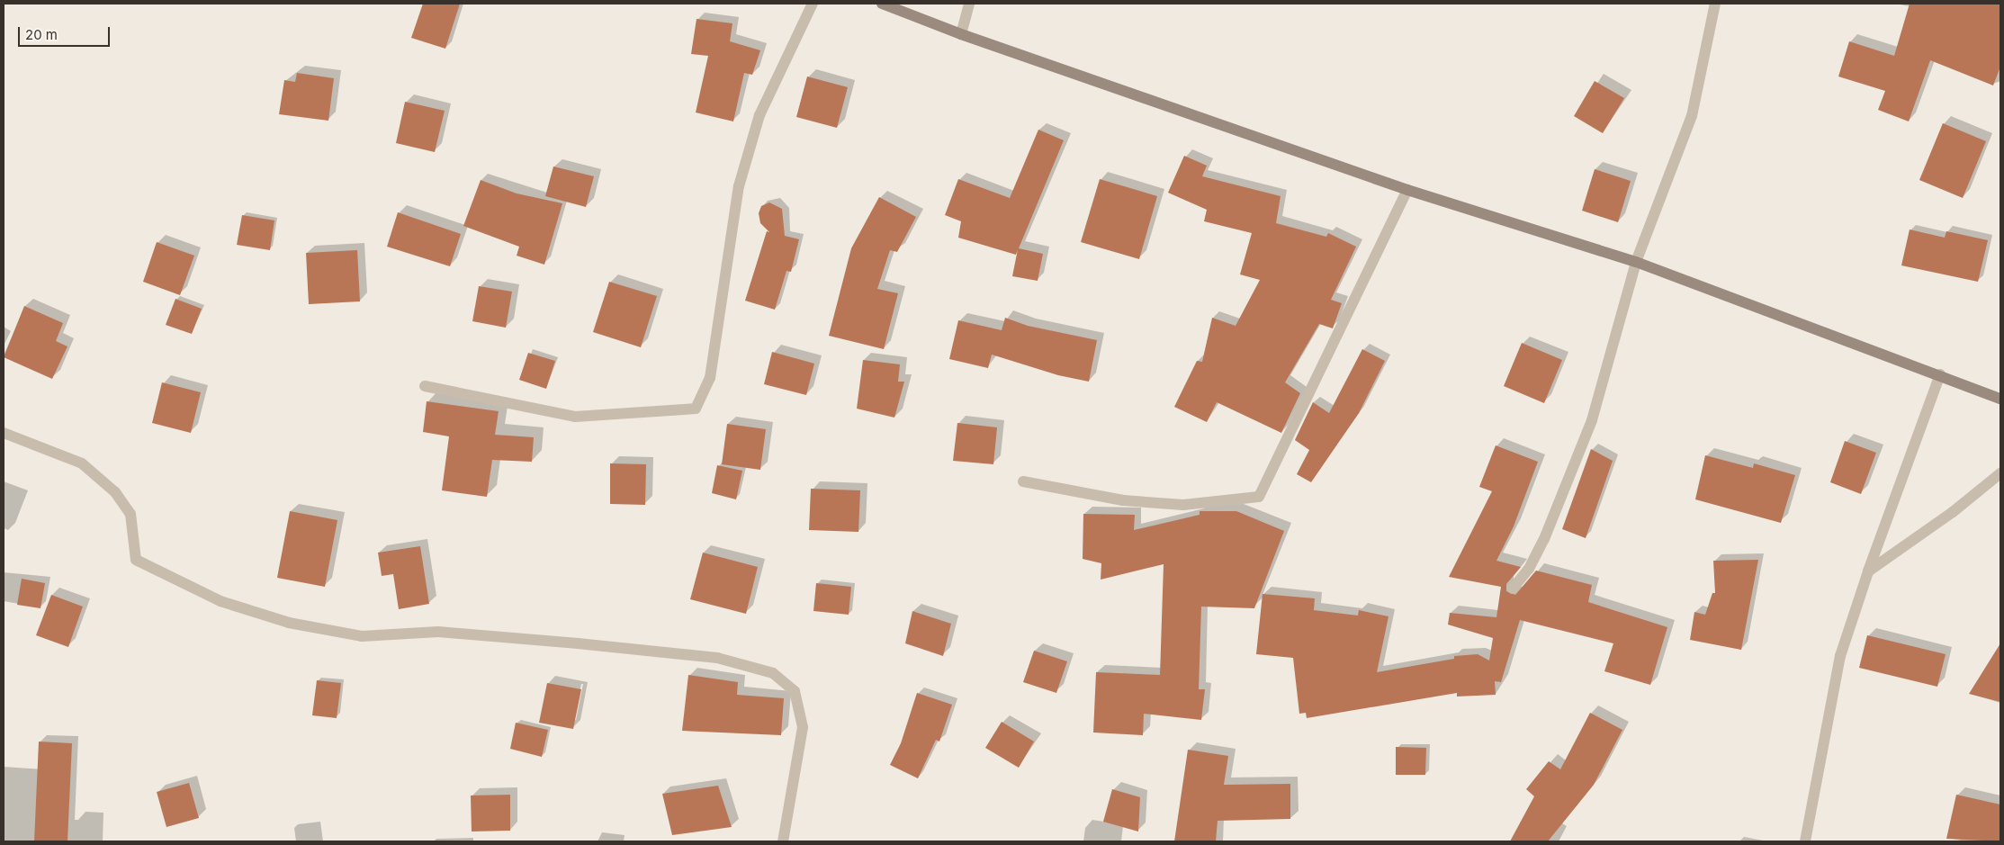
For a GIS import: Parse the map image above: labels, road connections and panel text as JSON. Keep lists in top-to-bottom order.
{
  "scale_bar": "20 m"
}
